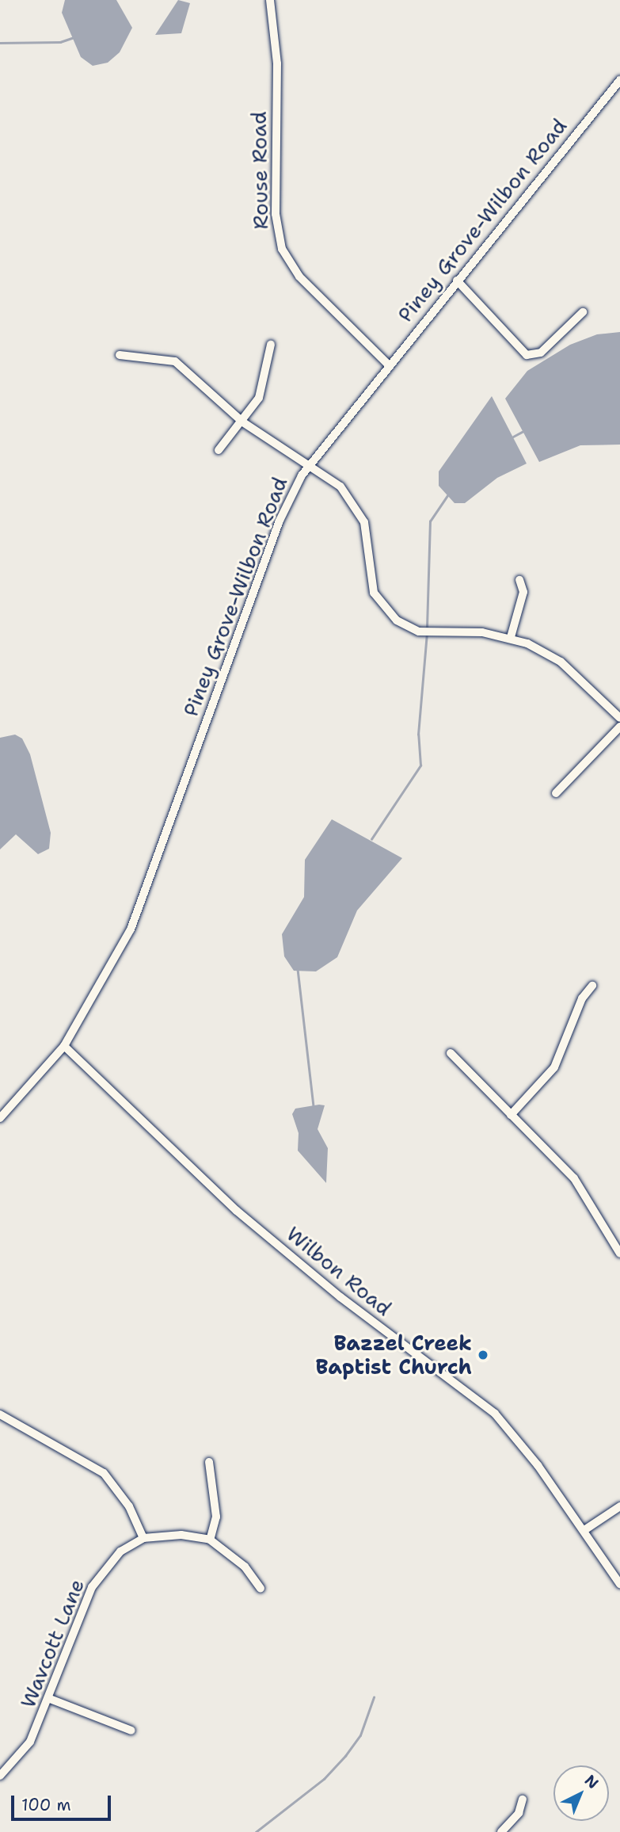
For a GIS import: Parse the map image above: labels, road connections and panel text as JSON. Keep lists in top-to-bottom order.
{
  "streets": {
    "street": [
      "Rouse Road",
      "Piney Grove-Wilbon Road",
      "Wilbon Road",
      "Wavcott Lane"
    ]
  },
  "crossings": [
    ["Rouse Road", "Piney Grove-Wilbon Road"],
    ["Piney Grove-Wilbon Road", "Wilbon Road"]
  ],
  "places": ["Bazzel Creek Baptist Church"],
  "scale_bar": "100 m",
  "north": "top right"
}
